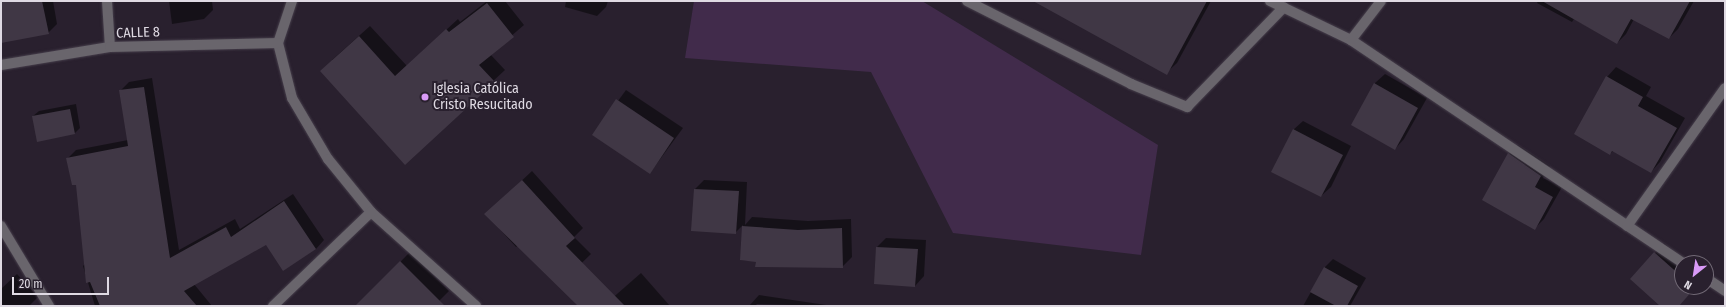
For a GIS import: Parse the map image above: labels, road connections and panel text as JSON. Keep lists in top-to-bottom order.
{
  "streets": {
    "street": ["CALLE 8"]
  },
  "places": ["Iglesia Católica Cristo Resucitado"],
  "scale_bar": "20 m",
  "north": "bottom left"
}
